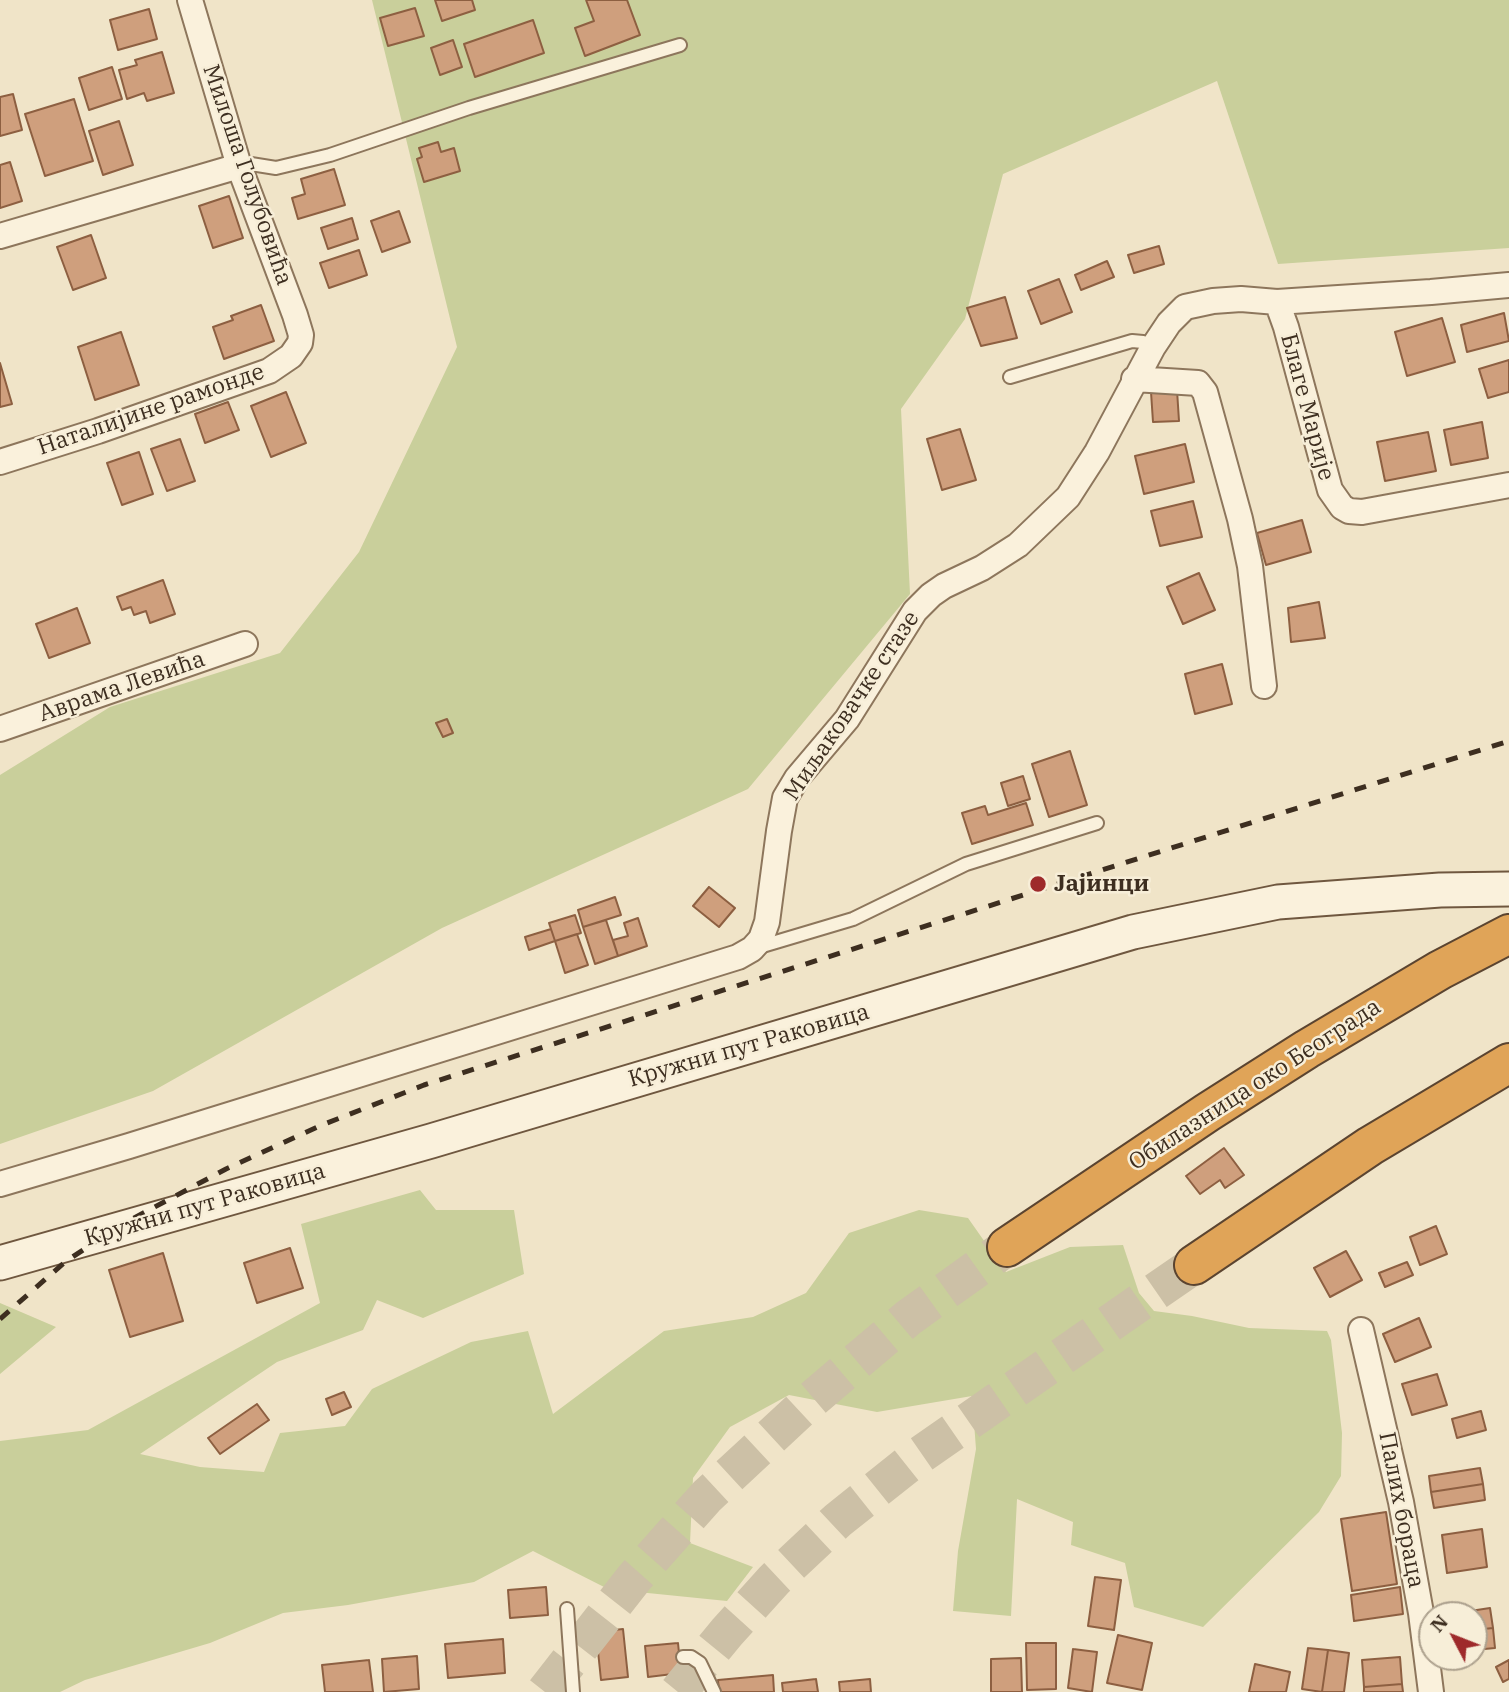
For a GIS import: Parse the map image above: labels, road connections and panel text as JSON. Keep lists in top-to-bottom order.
{
  "streets": {
    "highway": ["Обилазница око Београда"],
    "main road": ["Кружни пут Раковица"],
    "street": [
      "Милоша Голубовића",
      "Благе Марије",
      "Наталијине рамонде",
      "Аврама Левића",
      "Миљаковачке стазе",
      "Палих бораца"
    ]
  },
  "crossings": [
    ["Милоша Голубовића", "Наталијине рамонде"],
    ["Благе Марије", "Миљаковачке стазе"]
  ],
  "places": ["Јајинци"],
  "north": "top left"
}
